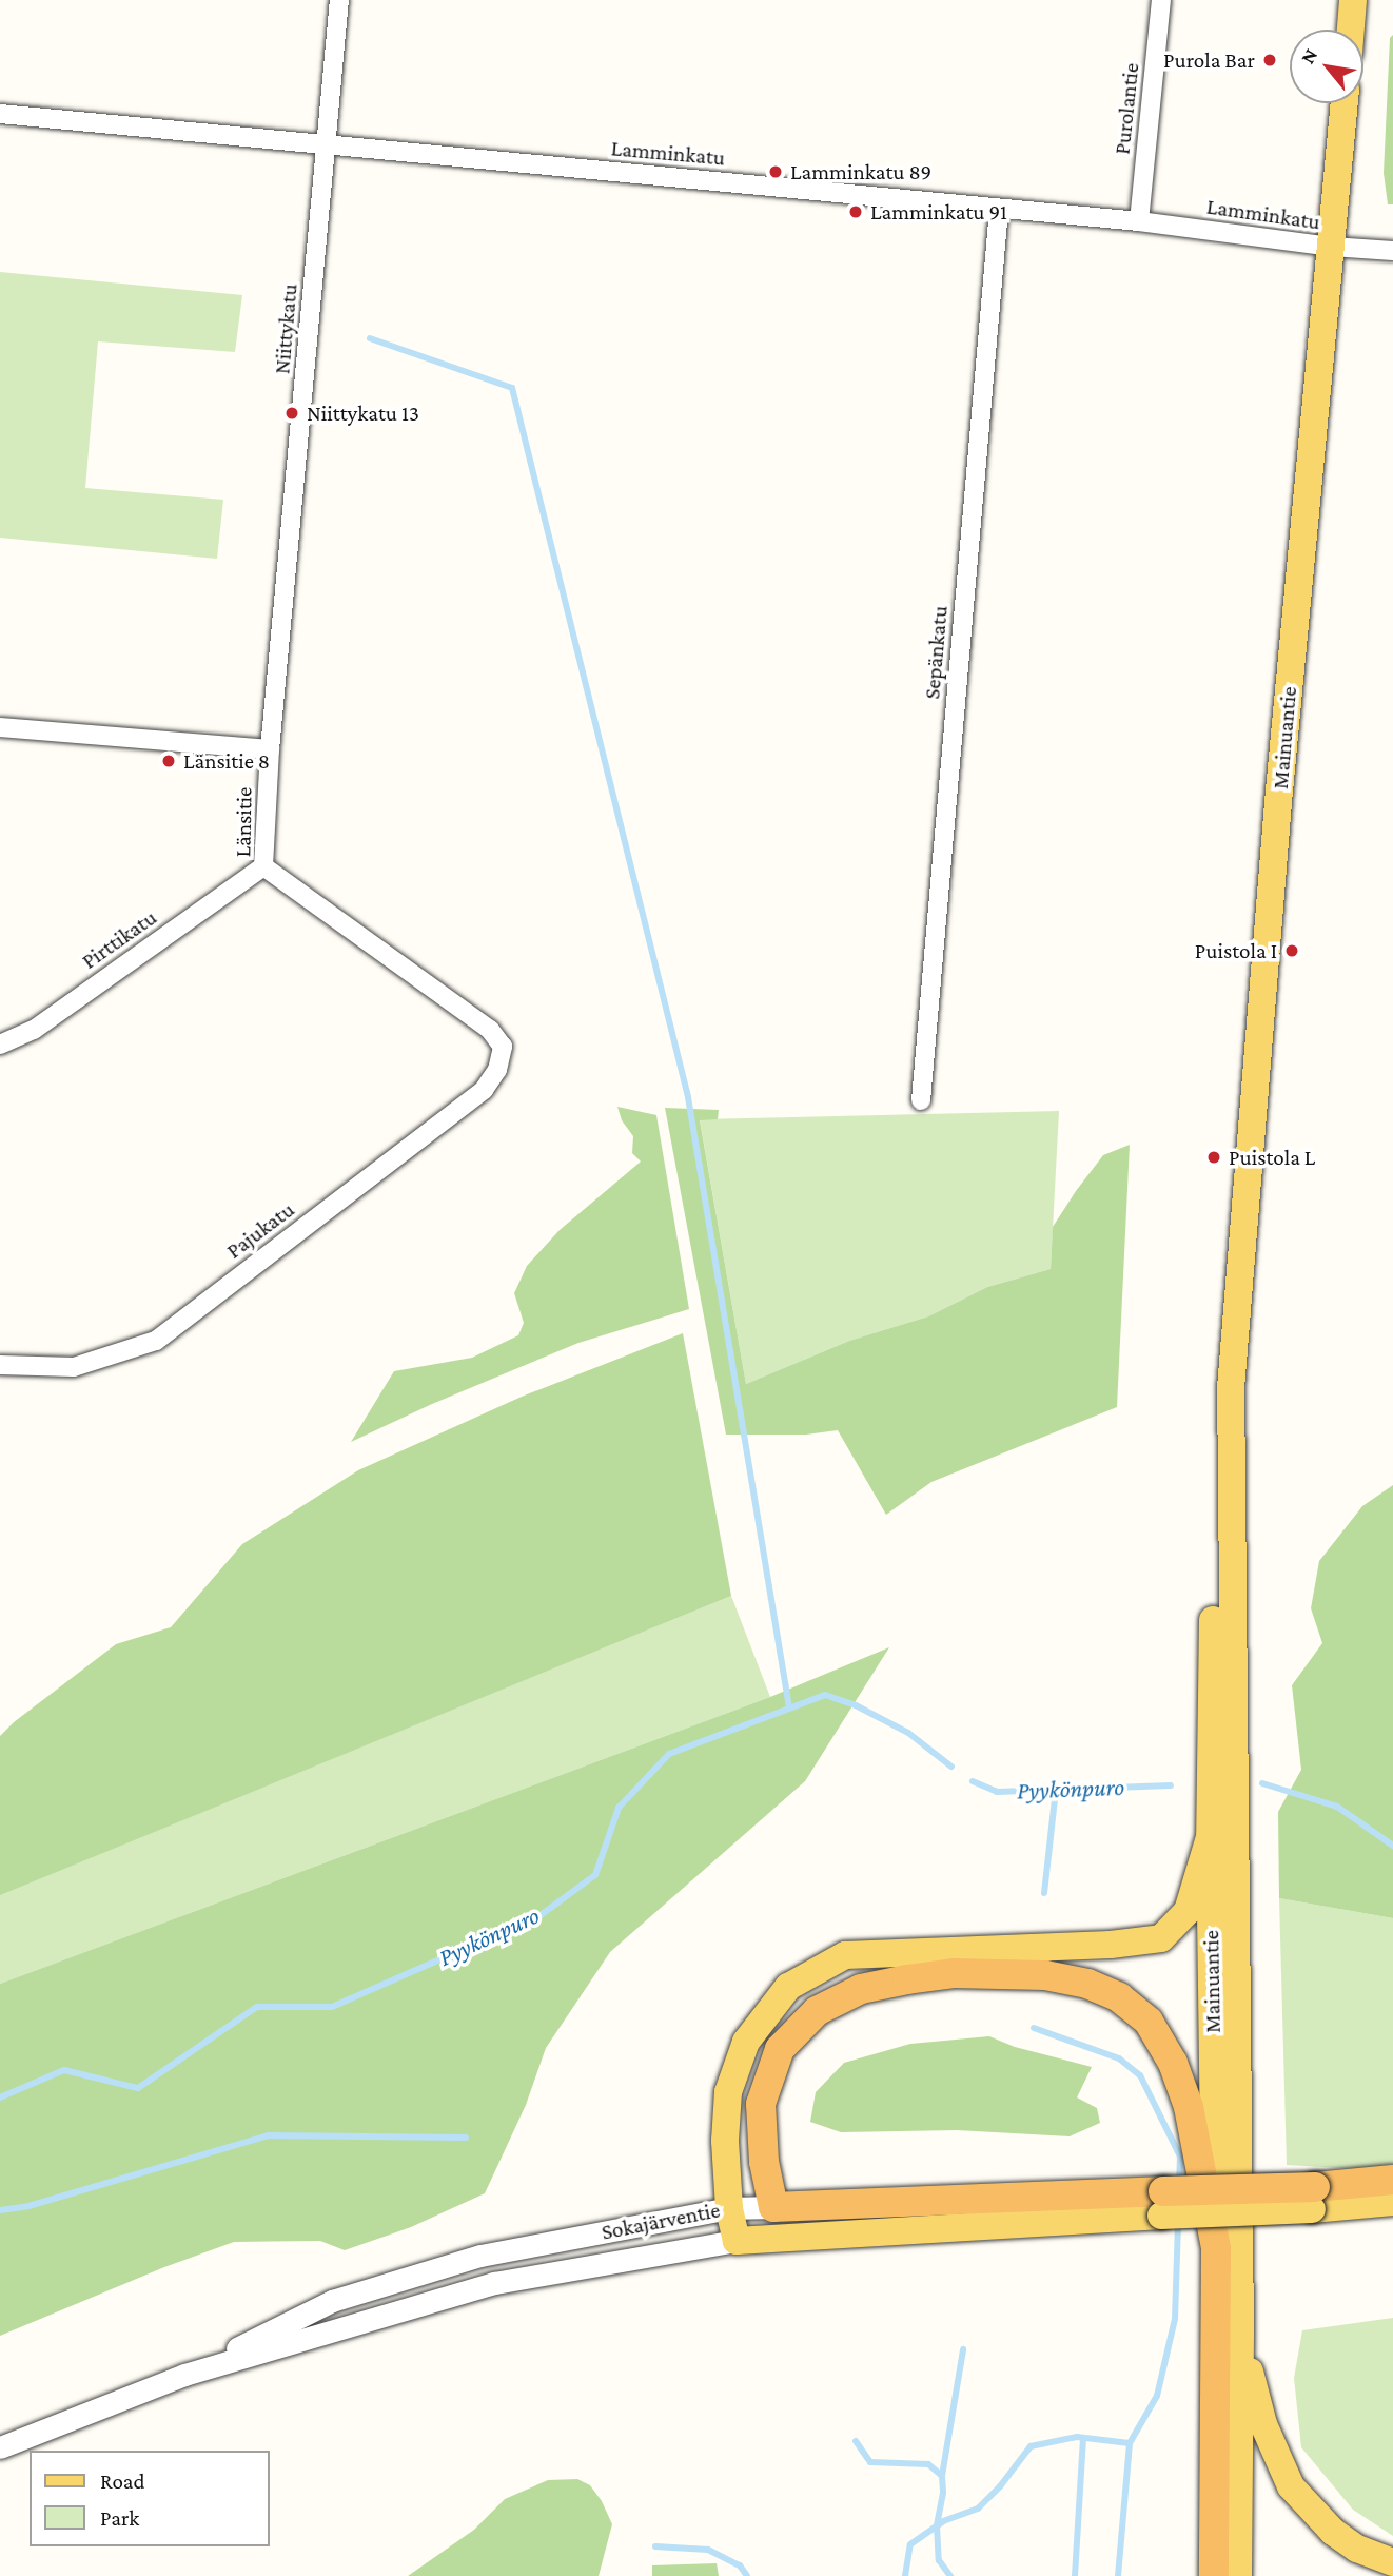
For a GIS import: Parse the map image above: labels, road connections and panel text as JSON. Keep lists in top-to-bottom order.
{
  "streets": {
    "highway": ["Mainuantie", "Sokajärventie"],
    "street": [
      "Purolantie",
      "Lamminkatu",
      "Niittykatu",
      "Sepänkatu",
      "Länsitie",
      "Pirttikatu",
      "Pajukatu"
    ]
  },
  "crossings": [
    ["Purolantie", "Lamminkatu"],
    ["Lamminkatu", "Niittykatu"],
    ["Lamminkatu", "Sepänkatu"],
    ["Lamminkatu", "Mainuantie"],
    ["Niittykatu", "Länsitie"],
    ["Länsitie", "Pirttikatu"],
    ["Länsitie", "Pajukatu"]
  ],
  "water": ["Pyykönpuro"],
  "places": [
    "Purola Bar",
    "Lamminkatu 89",
    "Lamminkatu 91",
    "Niittykatu 13",
    "Länsitie 8",
    "Puistola I",
    "Puistola L"
  ],
  "legend": ["Road", "Park"],
  "north": "top left"
}
